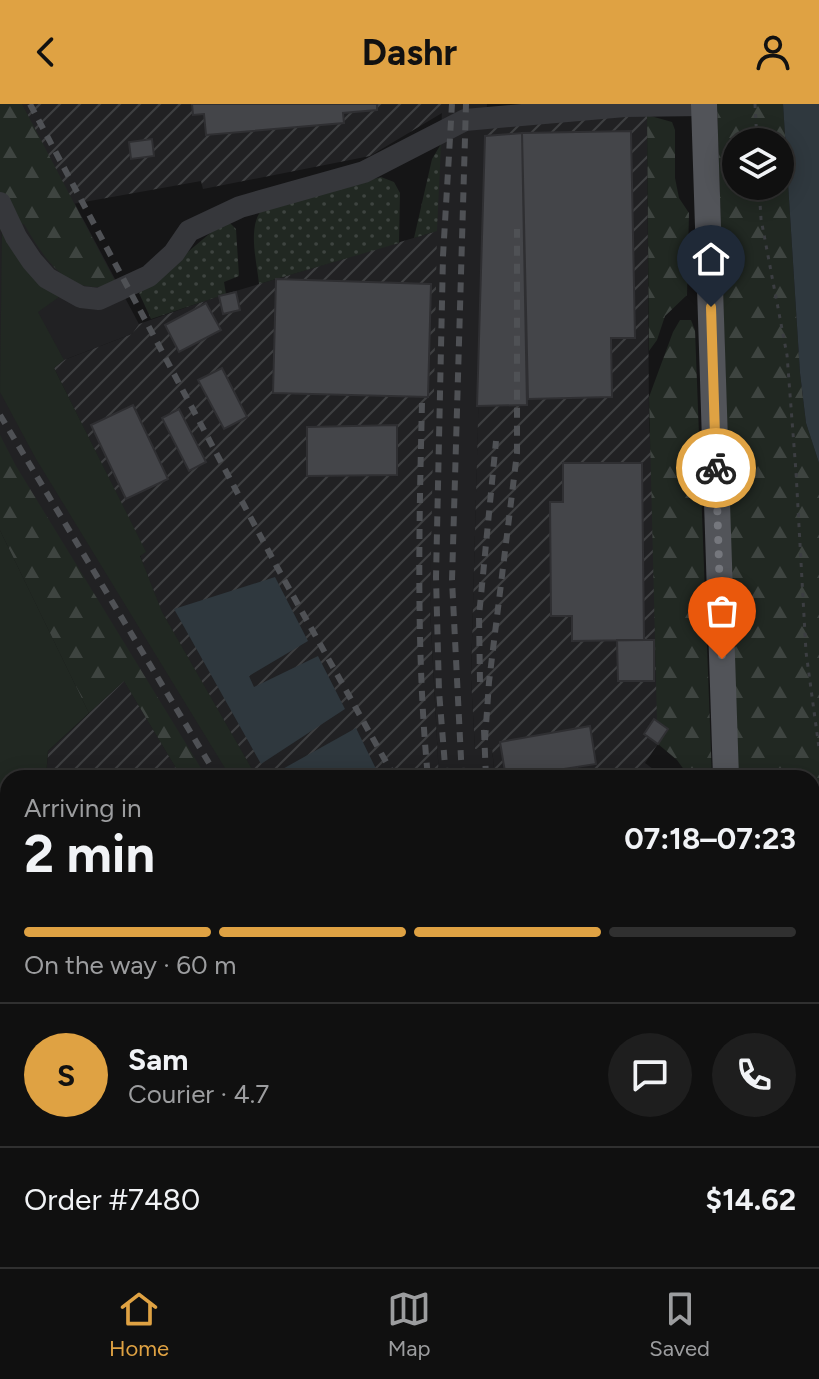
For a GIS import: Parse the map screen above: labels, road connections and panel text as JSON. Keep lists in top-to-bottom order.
{
  "page": {
    "header": "Dashr",
    "heading": ["2 min", "Arriving in", "07:18–07:23"],
    "panel": [
      "Sam",
      "Courier · 4.7",
      "Order #7480",
      "$14.62"
    ],
    "bar": "On the way · 60 m",
    "round": "S",
    "tabs": ["Home", "Map", "Saved"]
  }
}
